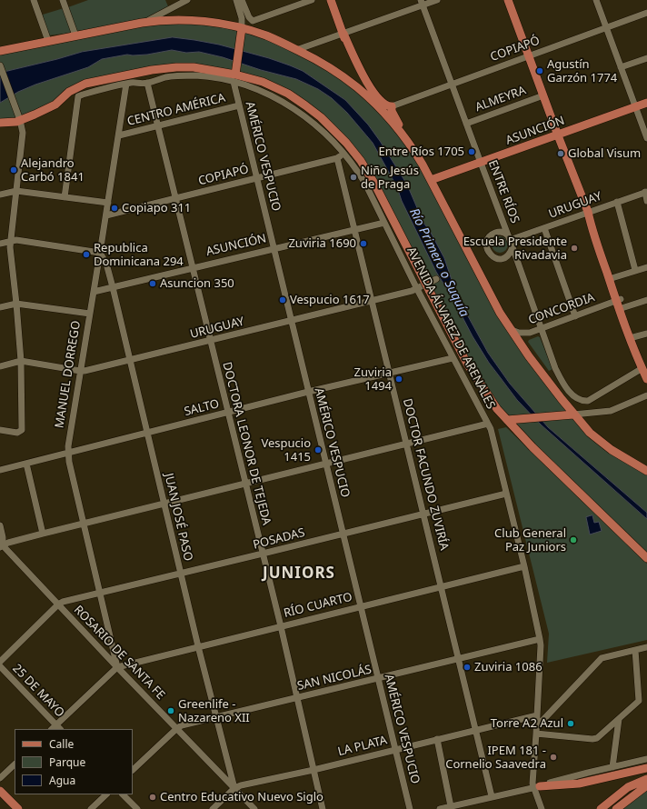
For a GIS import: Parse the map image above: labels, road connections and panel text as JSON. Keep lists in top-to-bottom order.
{
  "streets": {
    "main road": ["ASUNCIÓN"],
    "street": [
      "COPIAPÓ",
      "ALMEYRA",
      "CENTRO AMÉRICA",
      "AMÉRICO VESPUCIO",
      "ENTRE RÍOS",
      "URUGUAY",
      "CONCORDIA",
      "AVENIDA ÁLVAREZ DE ARENALES",
      "MANUEL DORREGO",
      "SALTO",
      "DOCTORA LEONOR DE TEJEDA",
      "DOCTOR FACUNDO ZUVIRÍA",
      "JUAN JOSÉ PASO",
      "POSADAS",
      "RÍO CUARTO",
      "ROSARIO DE SANTA FE",
      "SAN NICOLÁS",
      "25 DE MAYO",
      "LA PLATA"
    ]
  },
  "crossings": [
    ["COPIAPÓ", "AMÉRICO VESPUCIO"],
    ["COPIAPÓ", "ENTRE RÍOS"],
    ["COPIAPÓ", "AVENIDA ÁLVAREZ DE ARENALES"],
    ["COPIAPÓ", "MANUEL DORREGO"],
    ["COPIAPÓ", "DOCTORA LEONOR DE TEJEDA"],
    ["COPIAPÓ", "DOCTOR FACUNDO ZUVIRÍA"],
    ["ALMEYRA", "ENTRE RÍOS"],
    ["CENTRO AMÉRICA", "AMÉRICO VESPUCIO"],
    ["CENTRO AMÉRICA", "MANUEL DORREGO"],
    ["CENTRO AMÉRICA", "DOCTORA LEONOR DE TEJEDA"],
    ["ASUNCIÓN", "AMÉRICO VESPUCIO"],
    ["ASUNCIÓN", "ENTRE RÍOS"],
    ["ASUNCIÓN", "AVENIDA ÁLVAREZ DE ARENALES"],
    ["ASUNCIÓN", "MANUEL DORREGO"],
    ["ASUNCIÓN", "DOCTORA LEONOR DE TEJEDA"],
    ["ASUNCIÓN", "DOCTOR FACUNDO ZUVIRÍA"],
    ["ASUNCIÓN", "JUAN JOSÉ PASO"],
    ["AMÉRICO VESPUCIO", "URUGUAY"],
    ["AMÉRICO VESPUCIO", "AVENIDA ÁLVAREZ DE ARENALES"],
    ["AMÉRICO VESPUCIO", "SALTO"],
    ["AMÉRICO VESPUCIO", "POSADAS"],
    ["AMÉRICO VESPUCIO", "RÍO CUARTO"],
    ["AMÉRICO VESPUCIO", "SAN NICOLÁS"],
    ["AMÉRICO VESPUCIO", "LA PLATA"],
    ["ENTRE RÍOS", "URUGUAY"],
    ["ENTRE RÍOS", "CONCORDIA"],
    ["URUGUAY", "AVENIDA ÁLVAREZ DE ARENALES"],
    ["URUGUAY", "MANUEL DORREGO"],
    ["URUGUAY", "DOCTORA LEONOR DE TEJEDA"],
    ["URUGUAY", "DOCTOR FACUNDO ZUVIRÍA"],
    ["URUGUAY", "JUAN JOSÉ PASO"],
    ["AVENIDA ÁLVAREZ DE ARENALES", "MANUEL DORREGO"],
    ["AVENIDA ÁLVAREZ DE ARENALES", "SALTO"],
    ["AVENIDA ÁLVAREZ DE ARENALES", "DOCTORA LEONOR DE TEJEDA"],
    ["AVENIDA ÁLVAREZ DE ARENALES", "POSADAS"],
    ["AVENIDA ÁLVAREZ DE ARENALES", "RÍO CUARTO"],
    ["AVENIDA ÁLVAREZ DE ARENALES", "SAN NICOLÁS"],
    ["AVENIDA ÁLVAREZ DE ARENALES", "LA PLATA"],
    ["MANUEL DORREGO", "SALTO"],
    ["MANUEL DORREGO", "JUAN JOSÉ PASO"],
    ["MANUEL DORREGO", "POSADAS"],
    ["MANUEL DORREGO", "RÍO CUARTO"],
    ["MANUEL DORREGO", "ROSARIO DE SANTA FE"],
    ["SALTO", "DOCTORA LEONOR DE TEJEDA"],
    ["SALTO", "DOCTOR FACUNDO ZUVIRÍA"],
    ["SALTO", "JUAN JOSÉ PASO"],
    ["DOCTORA LEONOR DE TEJEDA", "POSADAS"],
    ["DOCTORA LEONOR DE TEJEDA", "RÍO CUARTO"],
    ["DOCTORA LEONOR DE TEJEDA", "SAN NICOLÁS"],
    ["DOCTORA LEONOR DE TEJEDA", "LA PLATA"],
    ["DOCTOR FACUNDO ZUVIRÍA", "POSADAS"],
    ["DOCTOR FACUNDO ZUVIRÍA", "RÍO CUARTO"],
    ["DOCTOR FACUNDO ZUVIRÍA", "SAN NICOLÁS"],
    ["DOCTOR FACUNDO ZUVIRÍA", "LA PLATA"],
    ["JUAN JOSÉ PASO", "POSADAS"],
    ["JUAN JOSÉ PASO", "RÍO CUARTO"],
    ["JUAN JOSÉ PASO", "ROSARIO DE SANTA FE"],
    ["JUAN JOSÉ PASO", "SAN NICOLÁS"],
    ["JUAN JOSÉ PASO", "LA PLATA"],
    ["POSADAS", "ROSARIO DE SANTA FE"],
    ["RÍO CUARTO", "ROSARIO DE SANTA FE"],
    ["ROSARIO DE SANTA FE", "SAN NICOLÁS"],
    ["ROSARIO DE SANTA FE", "LA PLATA"]
  ],
  "districts": ["JUNIORS"],
  "water": ["Río Primero o Suquía"],
  "places": [
    "Agustín Garzón 1774",
    "Entre Ríos 1705",
    "Global Visum",
    "Alejandro Carbó 1841",
    "Niño Jesús de Praga",
    "Copiapo 311",
    "Zuviria 1690",
    "Escuela Presidente Rivadavia",
    "Republica Dominicana 294",
    "Asuncion 350",
    "Vespucio 1617",
    "Zuviria 1494",
    "Vespucio 1415",
    "Club General Paz Juniors",
    "Zuviria 1086",
    "Greenlife - Nazareno XII",
    "Torre A2 Azul",
    "IPEM 181 - Cornelio Saavedra",
    "Centro Educativo Nuevo Siglo"
  ],
  "legend": ["Calle", "Parque", "Agua"]
}
